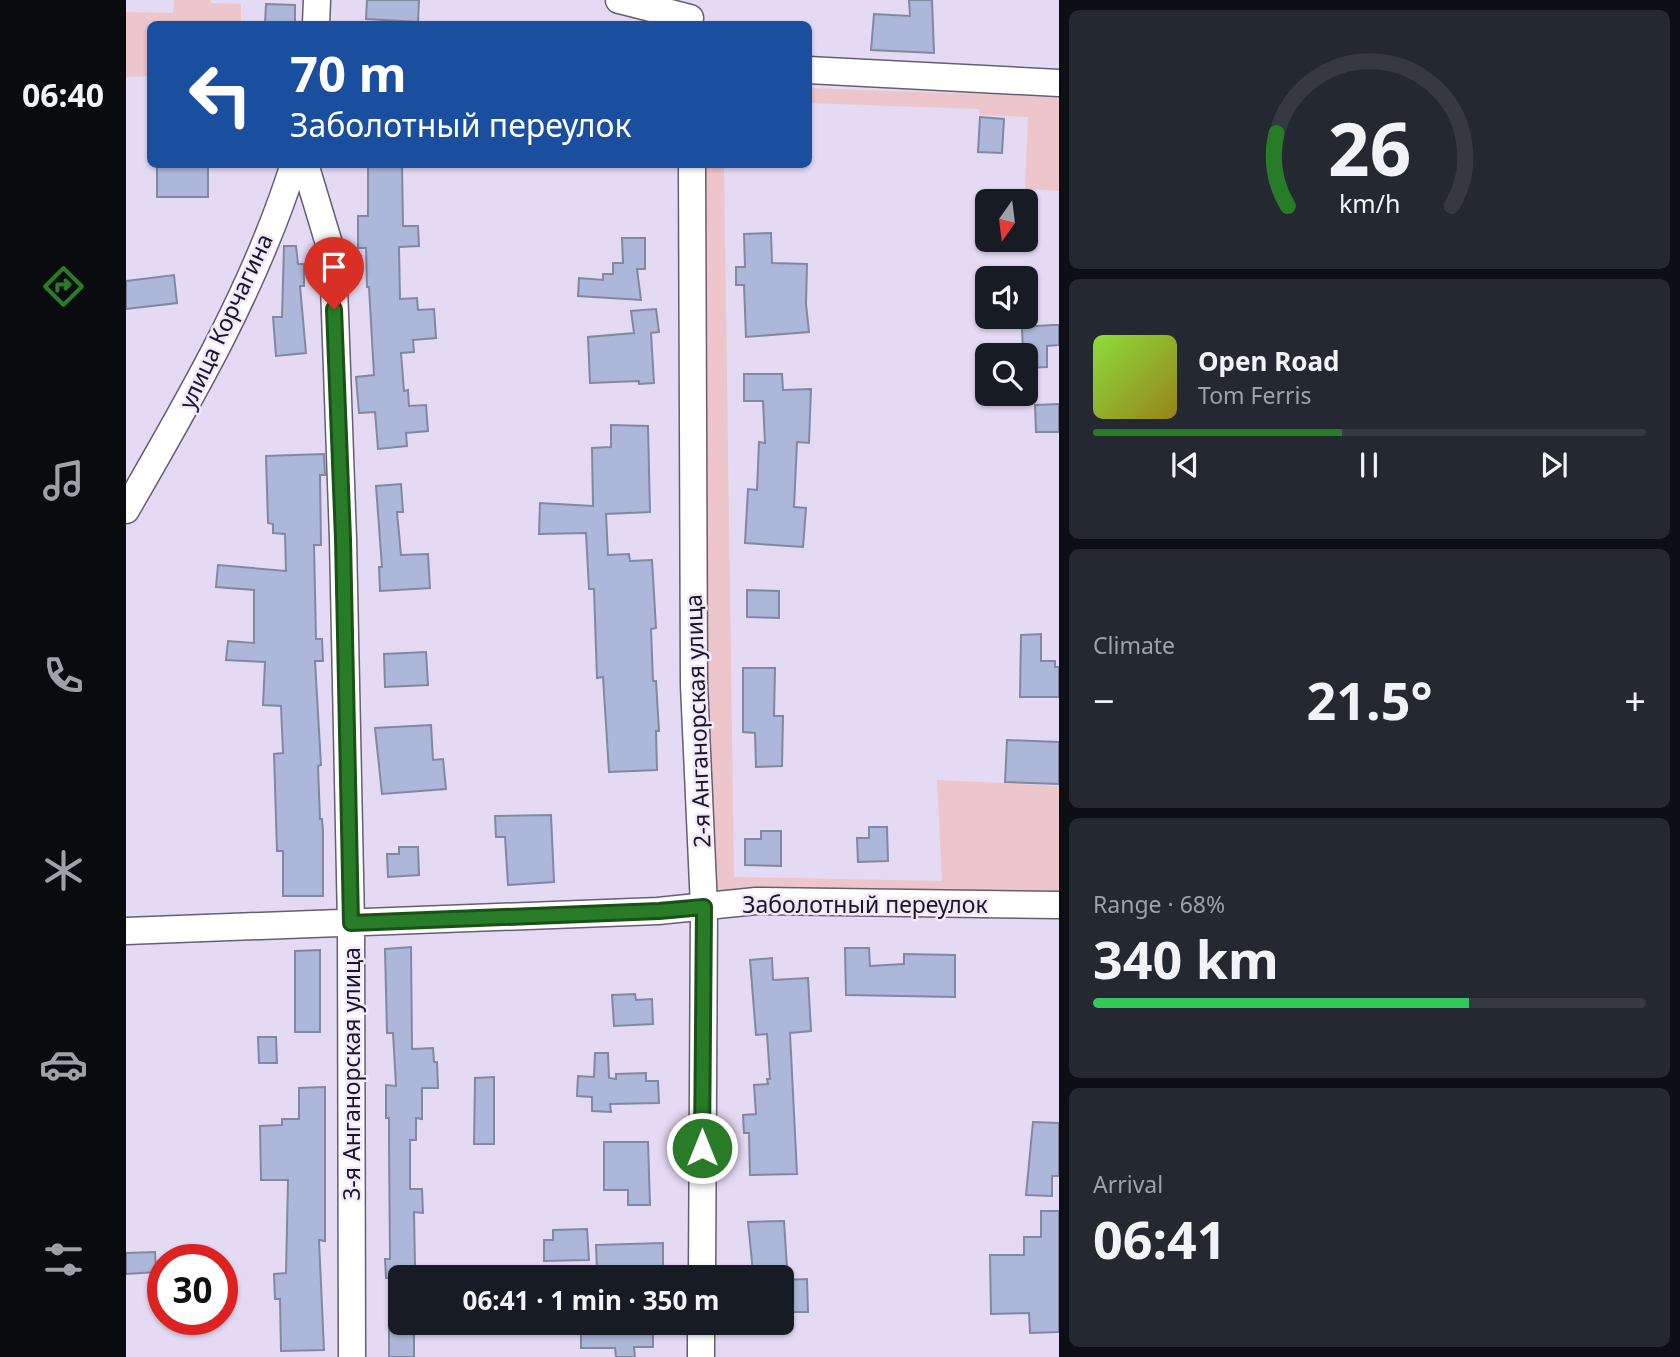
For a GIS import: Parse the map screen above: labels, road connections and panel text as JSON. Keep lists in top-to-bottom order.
{
  "streets": {
    "street": [
      "улица Корчагина",
      "2-я Анганорская улица",
      "Заболотный переулок",
      "3-я Анганорская улица"
    ]
  },
  "crossings": [
    ["2-я Анганорская улица", "Заболотный переулок"],
    ["Заболотный переулок", "3-я Анганорская улица"]
  ],
  "north": "bottom",
  "page": {
    "tabs": "06:40",
    "turn": ["70 m", "Заболотный переулок"],
    "song": ["Open Road", "Tom Ferris"],
    "tile": [
      "Climate",
      ["Range · 68%", "340 km"],
      ["Arrival", "06:41"]
    ],
    "heat": ["−", "21.5°", "+"],
    "limit": "30",
    "trip": "06:41 · 1 min · 350 m",
    "gauge": ["26", "km/h"]
  }
}
